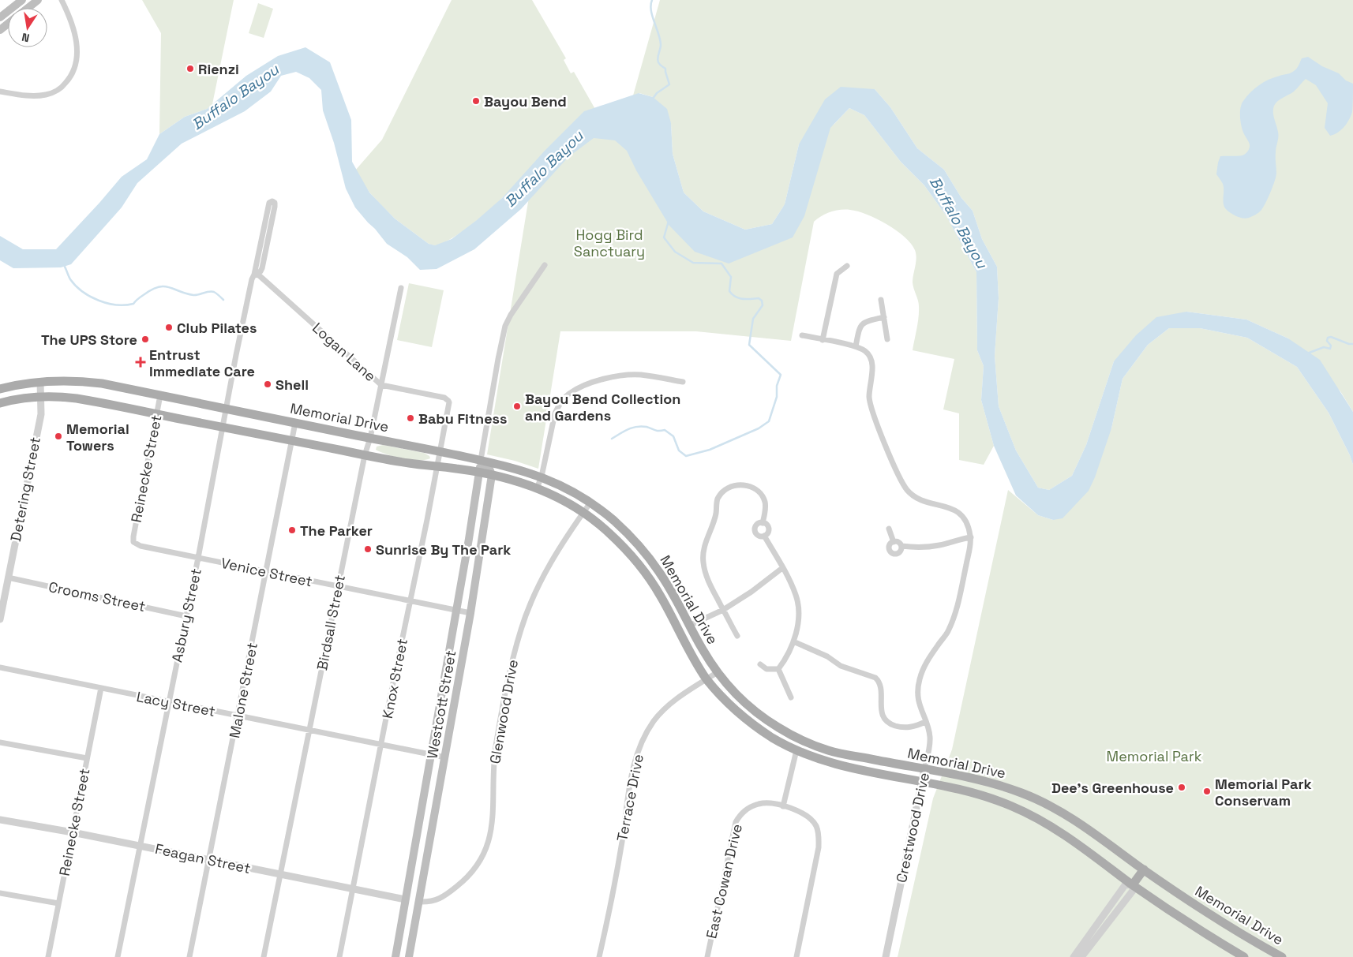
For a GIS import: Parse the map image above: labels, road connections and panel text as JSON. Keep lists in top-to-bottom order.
{
  "streets": {
    "main road": ["Memorial Drive", "Westcott Street"],
    "street": [
      "Logan Lane",
      "Reinecke Street",
      "Detering Street",
      "Venice Street",
      "Crooms Street",
      "Asbury Street",
      "Birdsall Street",
      "Knox Street",
      "Malone Street",
      "Lacy Street",
      "Glenwood Drive",
      "Terrace Drive",
      "Crestwood Drive",
      "Feagan Street",
      "East Cowan Drive"
    ]
  },
  "crossings": [
    ["Logan Lane", "Asbury Street"],
    ["Logan Lane", "Birdsall Street"],
    ["Logan Lane", "Knox Street"],
    ["Memorial Drive", "Reinecke Street"],
    ["Memorial Drive", "Detering Street"],
    ["Memorial Drive", "Asbury Street"],
    ["Memorial Drive", "Birdsall Street"],
    ["Memorial Drive", "Knox Street"],
    ["Memorial Drive", "Malone Street"],
    ["Memorial Drive", "Westcott Street"],
    ["Memorial Drive", "Glenwood Drive"],
    ["Memorial Drive", "Terrace Drive"],
    ["Memorial Drive", "Crestwood Drive"],
    ["Reinecke Street", "Venice Street"],
    ["Reinecke Street", "Lacy Street"],
    ["Reinecke Street", "Feagan Street"],
    ["Detering Street", "Crooms Street"],
    ["Venice Street", "Asbury Street"],
    ["Venice Street", "Birdsall Street"],
    ["Venice Street", "Knox Street"],
    ["Venice Street", "Malone Street"],
    ["Venice Street", "Westcott Street"],
    ["Crooms Street", "Asbury Street"],
    ["Asbury Street", "Lacy Street"],
    ["Asbury Street", "Feagan Street"],
    ["Birdsall Street", "Lacy Street"],
    ["Birdsall Street", "Feagan Street"],
    ["Knox Street", "Lacy Street"],
    ["Knox Street", "Feagan Street"],
    ["Malone Street", "Lacy Street"],
    ["Malone Street", "Feagan Street"],
    ["Lacy Street", "Westcott Street"],
    ["Westcott Street", "Glenwood Drive"],
    ["Westcott Street", "Feagan Street"]
  ],
  "water": ["Buffalo Bayou"],
  "parks": ["Hogg Bird Sanctuary", "Memorial Park"],
  "places": {
    "other": [
      "Rienzi",
      "Bayou Bend",
      "Club Pilates",
      "The UPS Store",
      "Shell",
      "Bayou Bend Collection and Gardens",
      "Babu Fitness",
      "Memorial Towers",
      "The Parker",
      "Sunrise By The Park",
      "Dee's Greenhouse",
      "Memorial Park Conservam"
    ],
    "health": ["Entrust Immediate Care"]
  },
  "north": "bottom"
}
